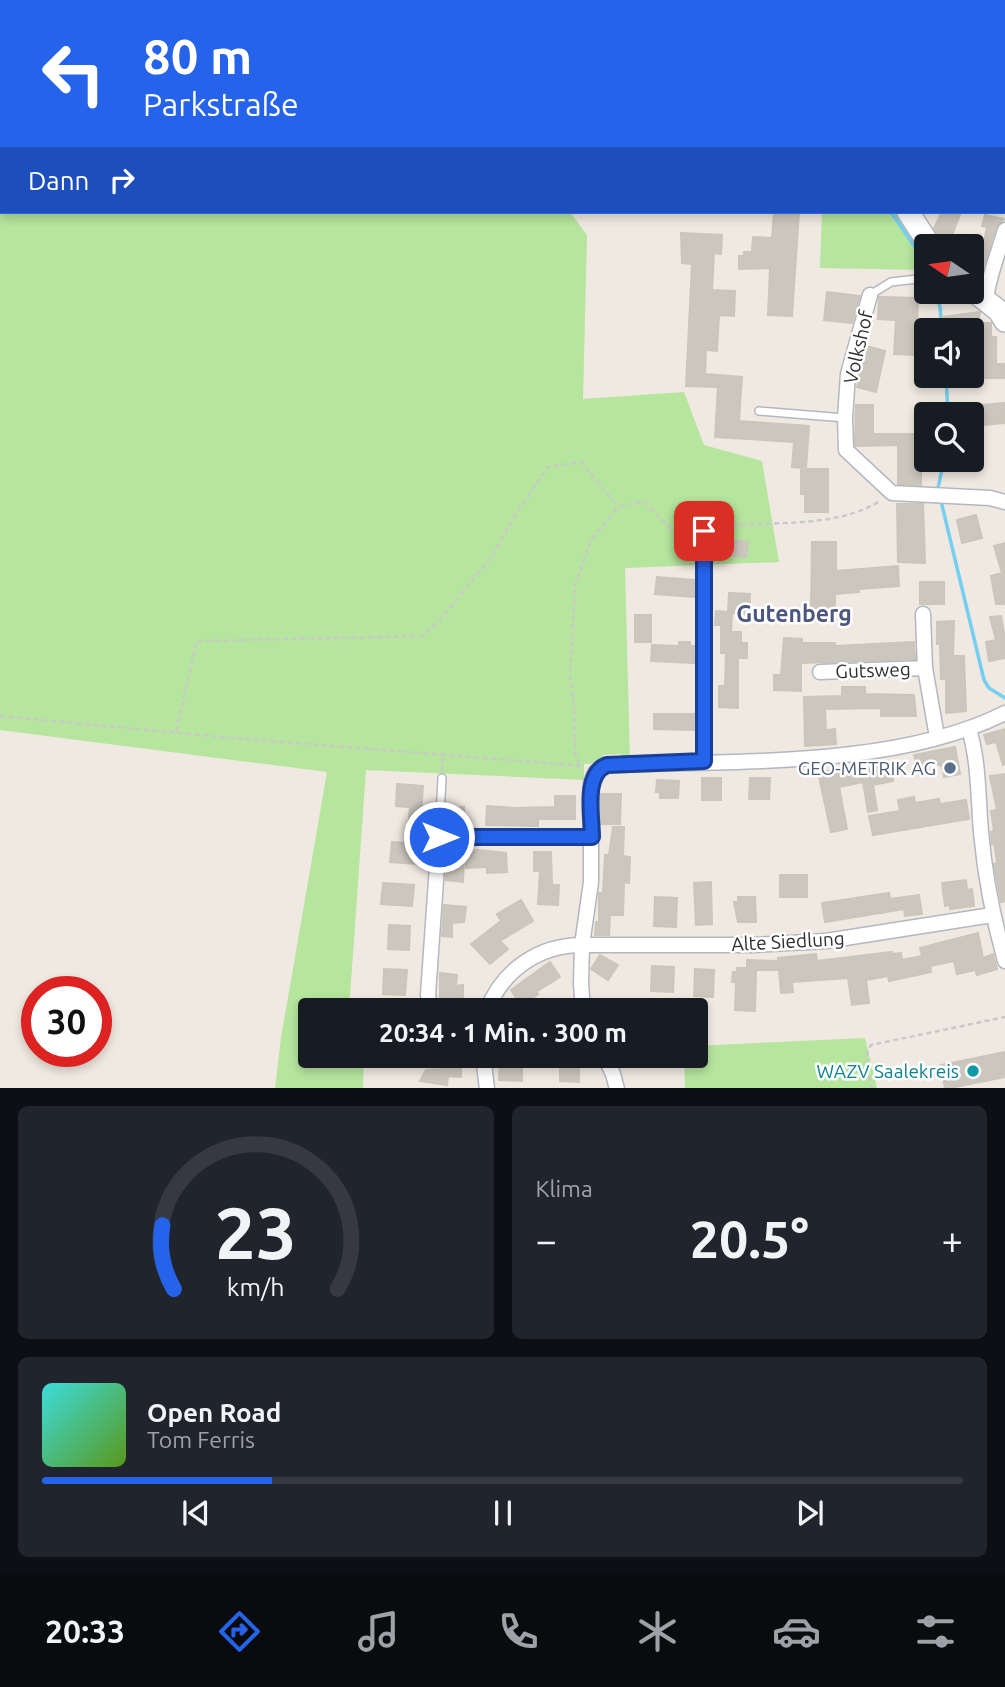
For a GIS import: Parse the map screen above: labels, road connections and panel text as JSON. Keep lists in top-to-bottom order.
{
  "streets": {
    "street": ["Volkshof", "Gutsweg", "Alte Siedlung"]
  },
  "districts": ["Gutenberg"],
  "places": ["GEO-METRIK AG", "WAZV Saalekreis"],
  "north": "left",
  "page": {
    "turn": ["80 m", "Parkstraße"],
    "then": "Dann",
    "limit": "30",
    "trip": "20:34 · 1 Min. · 300 m",
    "tile": "Klima",
    "heat": ["−", "20.5°", "+"],
    "song": ["Open Road", "Tom Ferris"],
    "tabs": "20:33",
    "gauge": ["23", "km/h"]
  }
}
